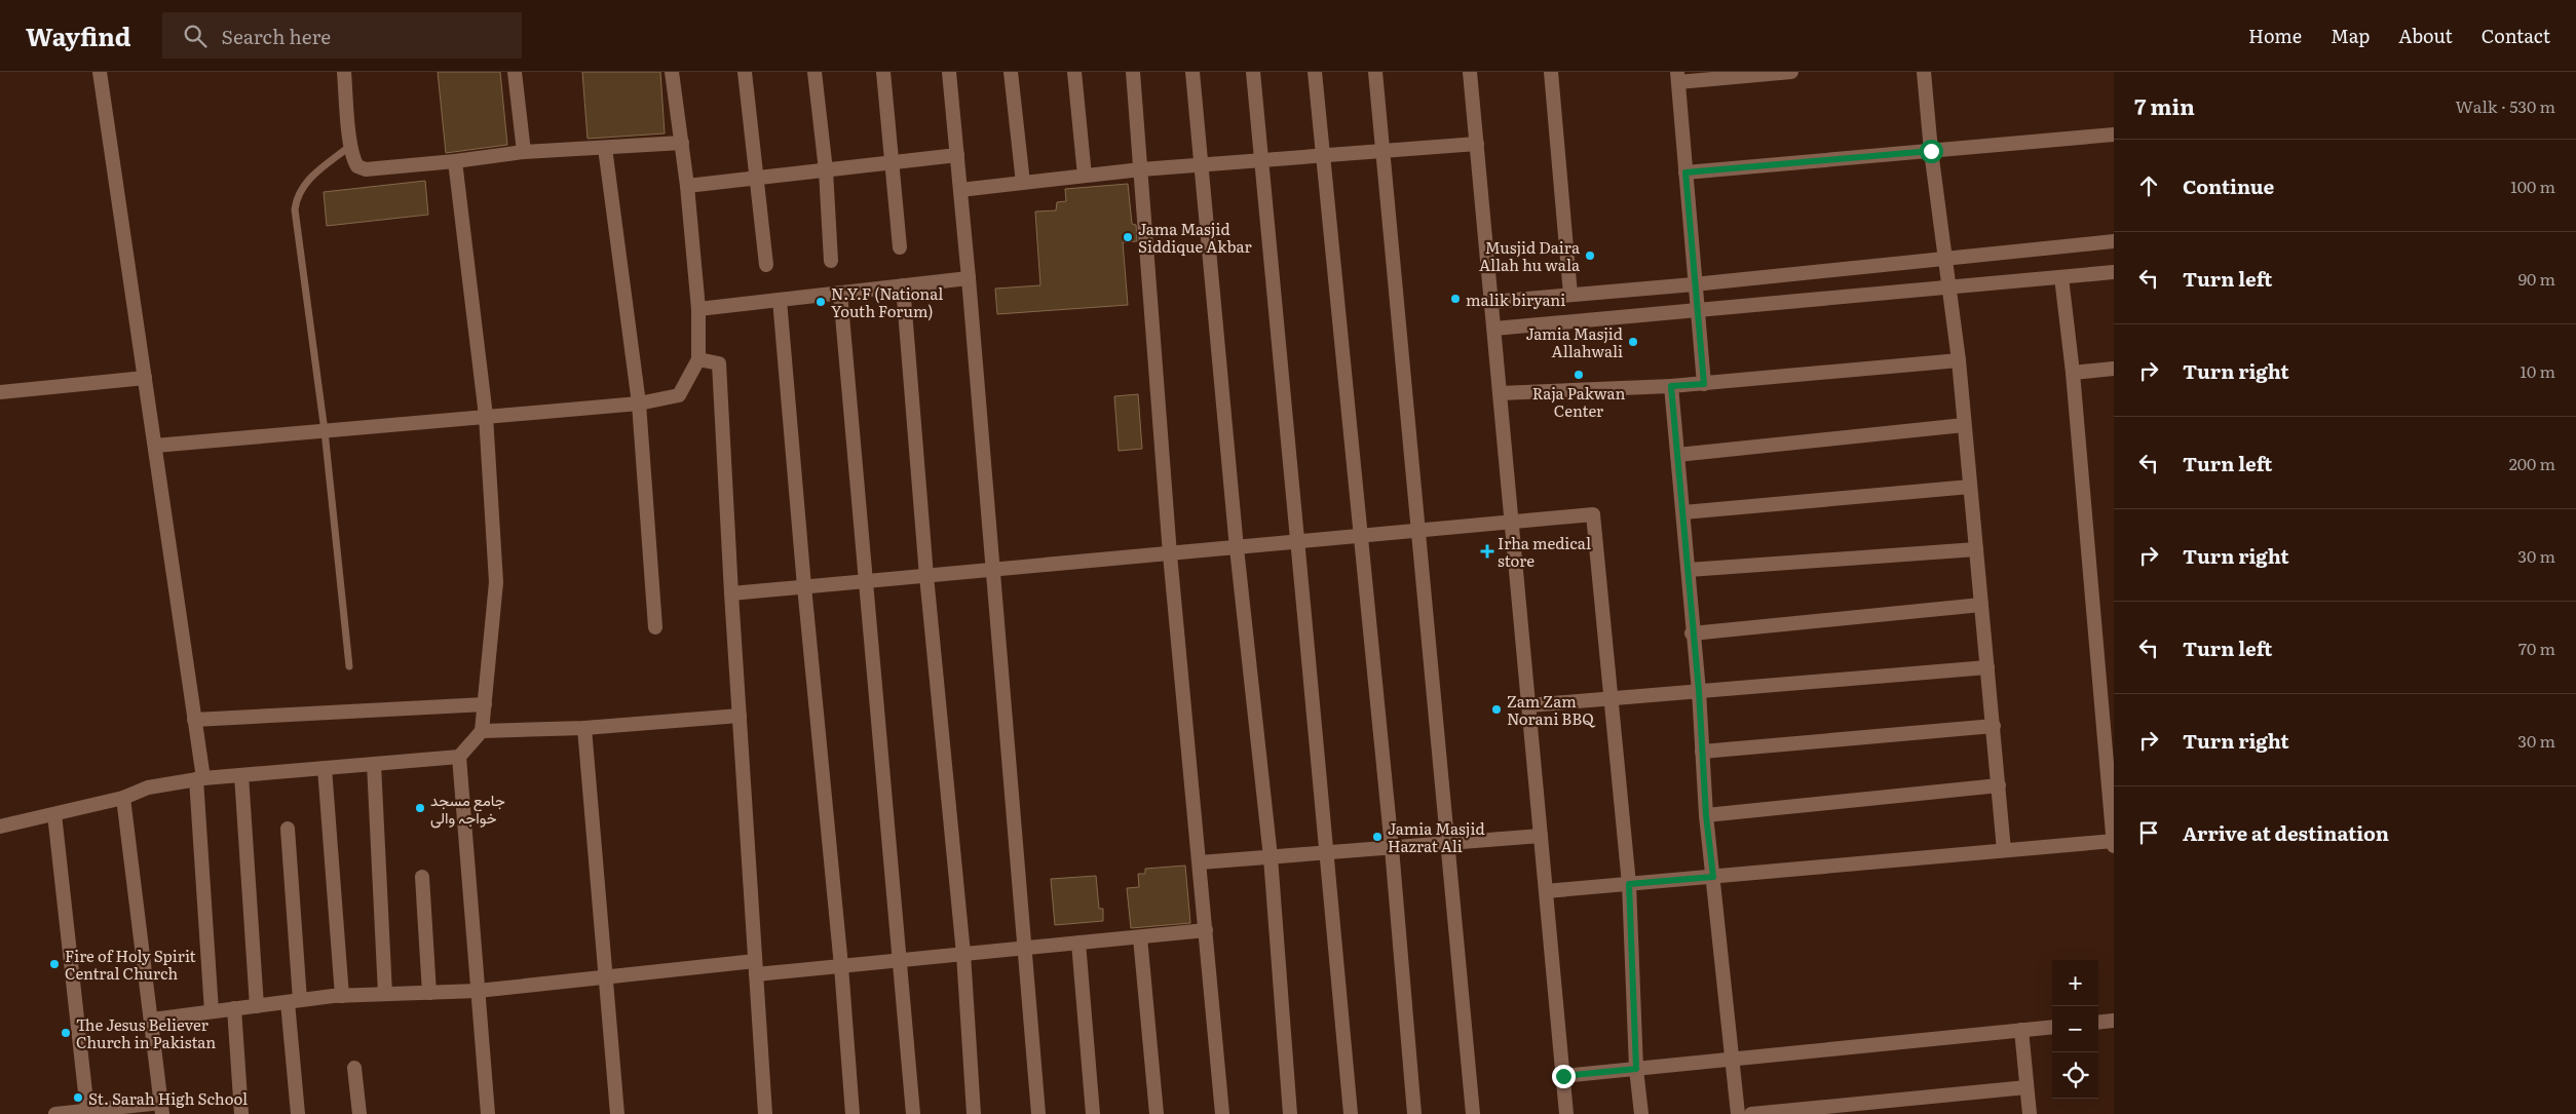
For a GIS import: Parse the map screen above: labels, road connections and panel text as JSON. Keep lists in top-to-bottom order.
{
  "places": {
    "other": [
      "Jama Masjid Siddique Akbar",
      "Musjid Daira Allah hu wala",
      "malik biryani",
      "N.Y.F (National Youth Forum)",
      "Jamia Masjid Allahwali",
      "Raja Pakwan Center",
      "Zam Zam Norani BBQ",
      "جامع مسجد خواجہ والی",
      "Jamia Masjid Hazrat Ali",
      "Fire of Holy Spirit Central Church",
      "The Jesus Believer Church in Pakistan",
      "St. Sarah High School"
    ],
    "health": ["Irha medical store"]
  },
  "page": {
    "header": "Wayfind",
    "search": "Search here",
    "nav": [
      "Home",
      "Map",
      "About",
      "Contact"
    ],
    "heading": ["7 min", "Walk · 530 m"],
    "list": [
      ["Continue", "100 m"],
      ["Turn left", "90 m"],
      ["Turn right", "10 m"],
      ["Turn left", "200 m"],
      ["Turn right", "30 m"],
      ["Turn left", "70 m"],
      ["Turn right", "30 m"],
      "Arrive at destination"
    ],
    "map_buttons": ["+", "−"]
  }
}
